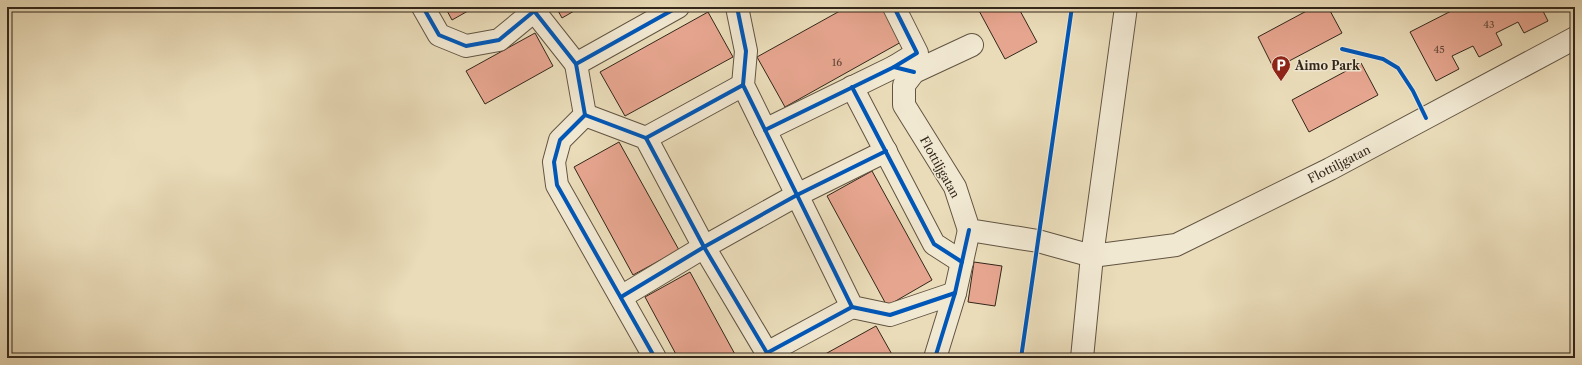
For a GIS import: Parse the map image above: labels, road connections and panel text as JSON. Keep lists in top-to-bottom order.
{
  "streets": {
    "street": ["Flottiljgatan"]
  },
  "places": {
    "parking": ["Aimo Park"]
  },
  "house_numbers": ["43", "45", "16"]
}
